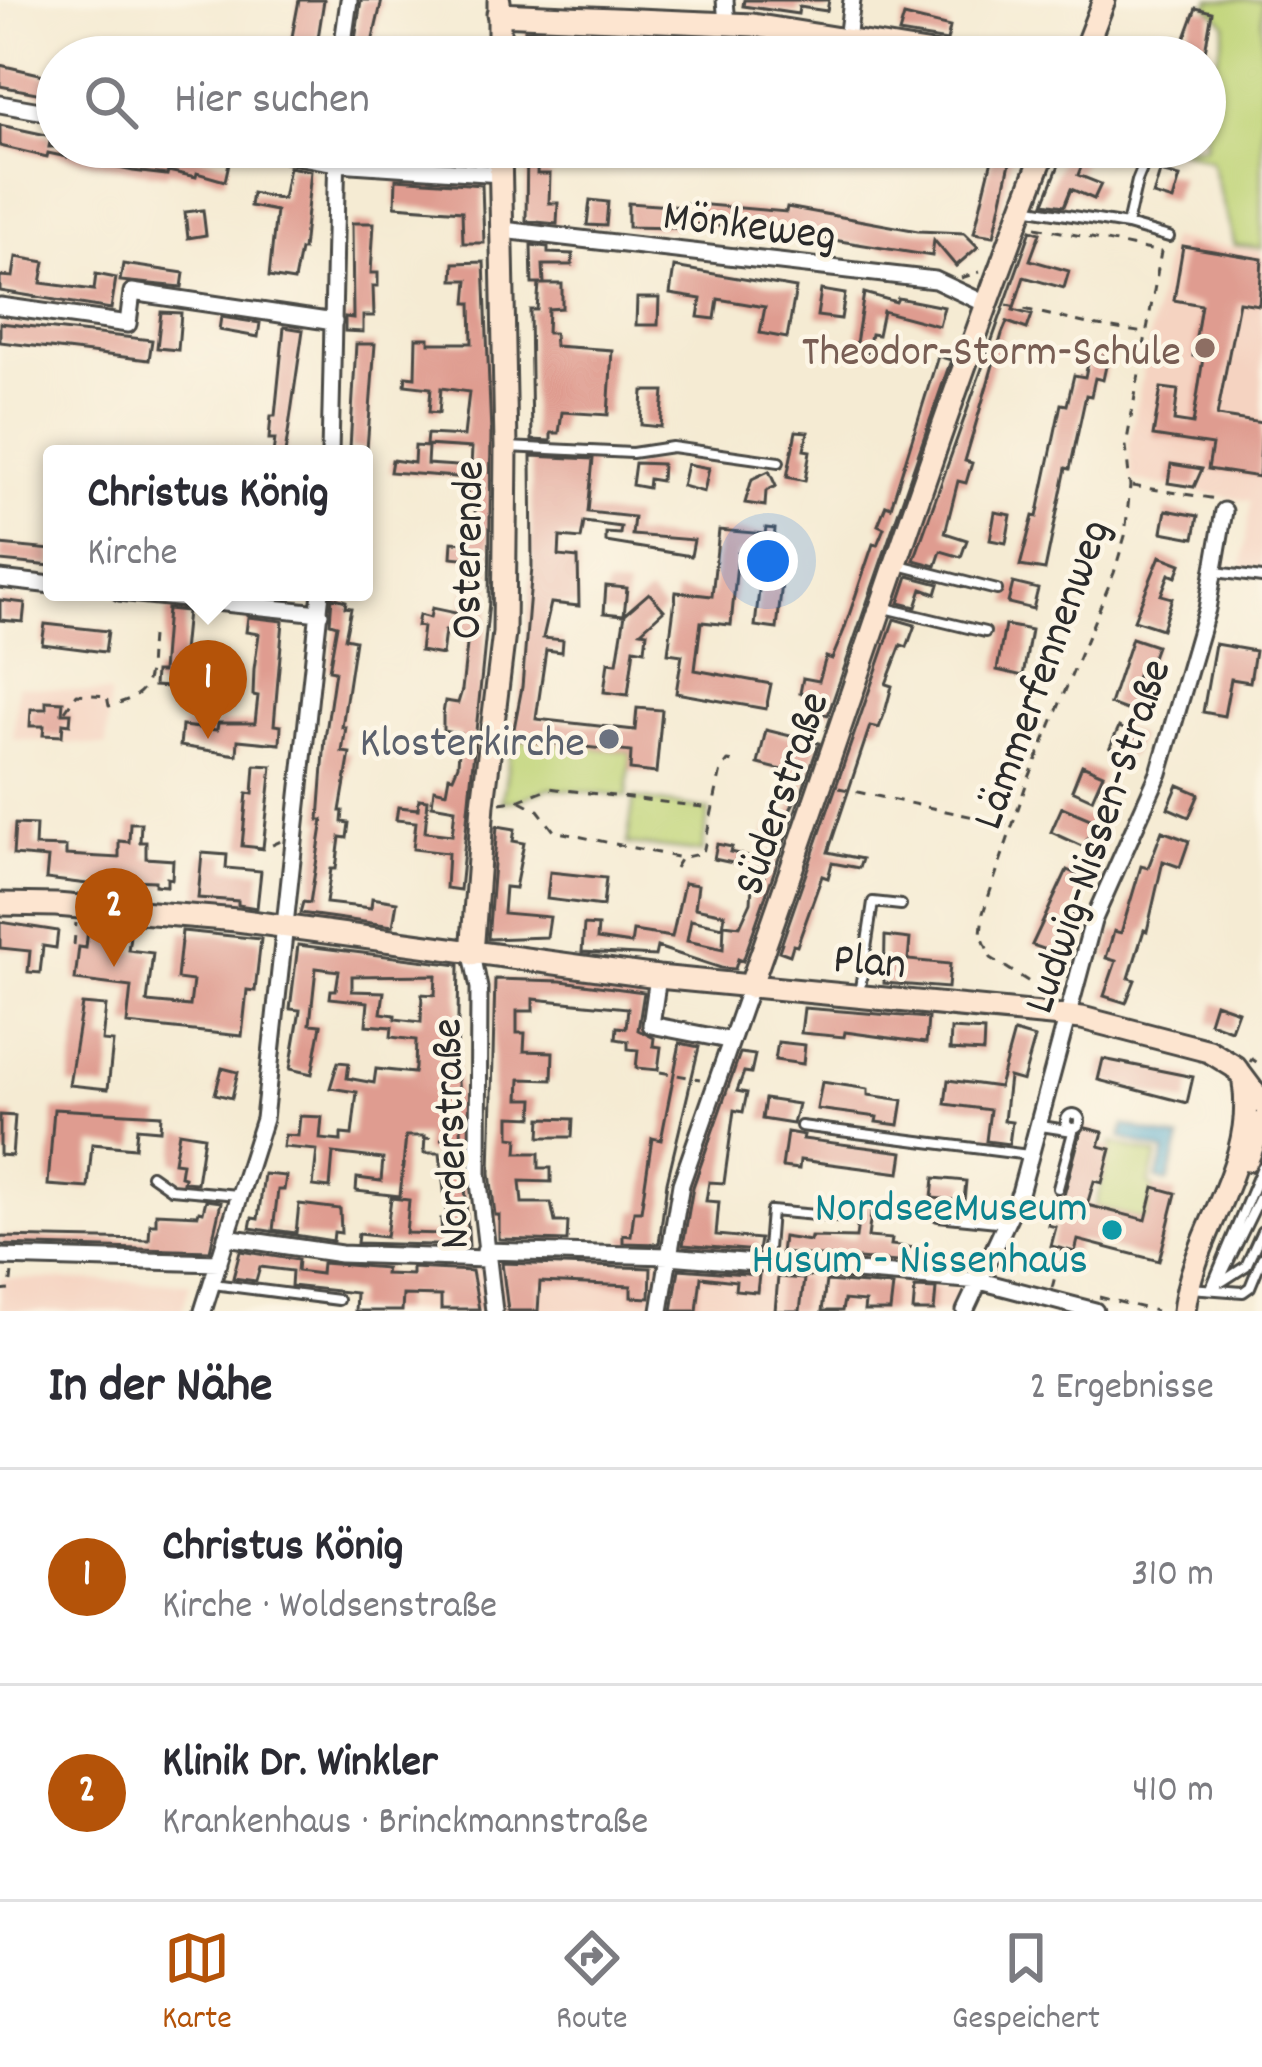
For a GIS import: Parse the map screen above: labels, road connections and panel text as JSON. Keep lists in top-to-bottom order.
{
  "streets": {
    "main road": ["Osterende", "Süderstraße", "Plan"],
    "street": ["Mönkeweg", "Ludwig-Nissen-Straße", "Norderstraße"],
    "path": ["Lämmerfennenweg"]
  },
  "crossings": [
    ["Mönkeweg", "Osterende"],
    ["Mönkeweg", "Süderstraße"],
    ["Osterende", "Plan"],
    ["Osterende", "Norderstraße"],
    ["Lämmerfennenweg", "Süderstraße"],
    ["Süderstraße", "Plan"],
    ["Ludwig-Nissen-Straße", "Plan"],
    ["Plan", "Norderstraße"]
  ],
  "places": ["Theodor-Storm-Schule", "Klosterkirche", "NordseeMuseum Husum - Nissenhaus"],
  "page": {
    "search": "Hier suchen",
    "popup": ["Christus König", "Kirche"],
    "pins": ["1", "2"],
    "heading": ["In der Nähe", "2 Ergebnisse"],
    "list": [
      {
        "mark": "1",
        "name": "Christus König",
        "note": "Kirche · Woldsenstraße",
        "value": "310 m"
      },
      {
        "mark": "2",
        "name": "Klinik Dr. Winkler",
        "note": "Krankenhaus · Brinckmannstraße",
        "value": "410 m"
      }
    ],
    "nav": ["Karte", "Route", "Gespeichert"]
  }
}
